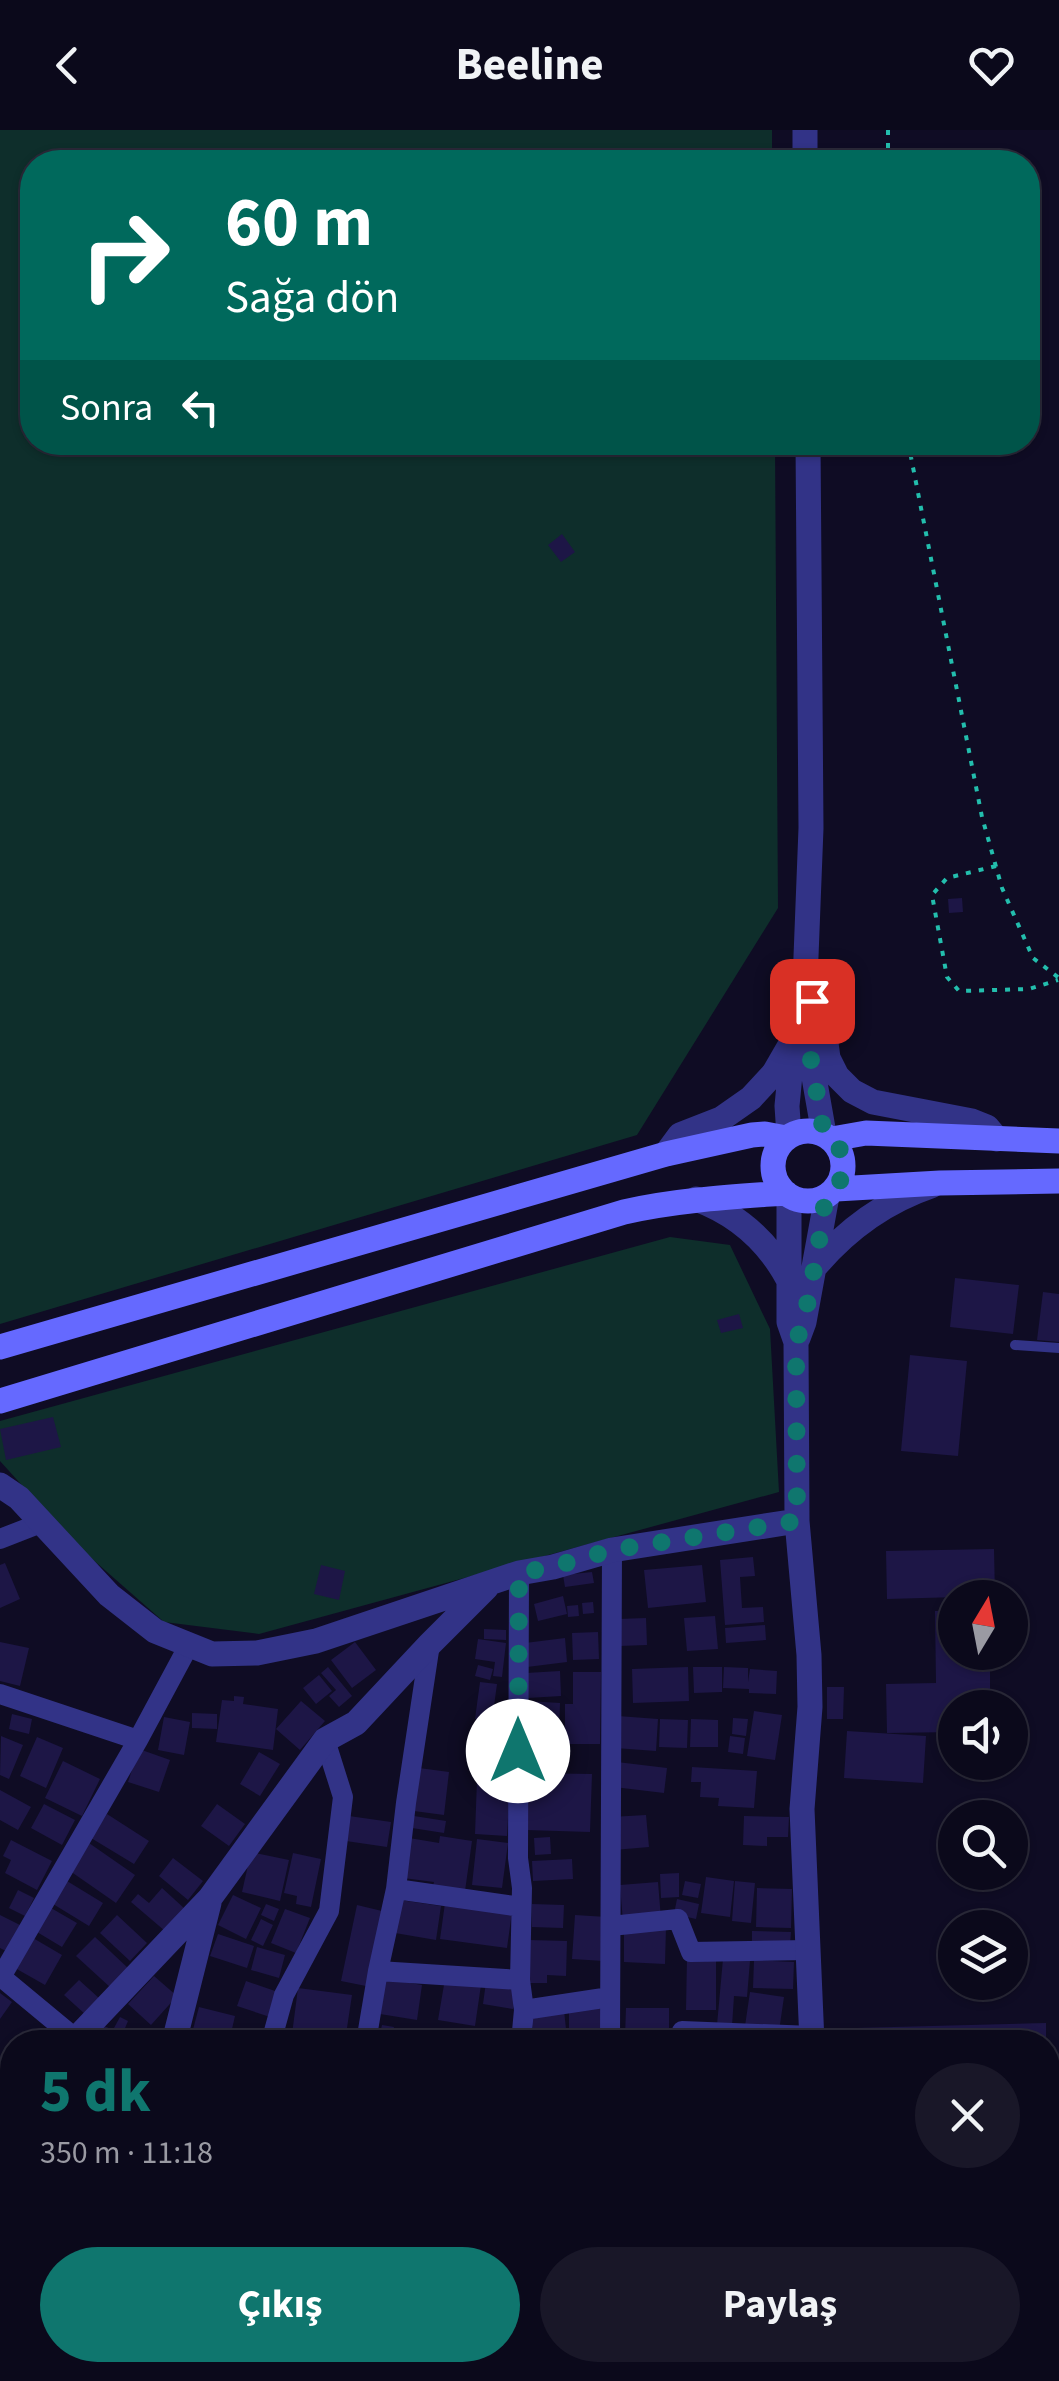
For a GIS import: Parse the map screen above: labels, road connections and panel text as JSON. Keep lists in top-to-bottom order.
{
  "north": "top",
  "page": {
    "header": "Beeline",
    "turn": ["60 m", "Sağa dön"],
    "then": "Sonra",
    "heading": ["5 dk", "350 m · 11:18"],
    "buttons": ["Çıkış", "Paylaş"]
  }
}
